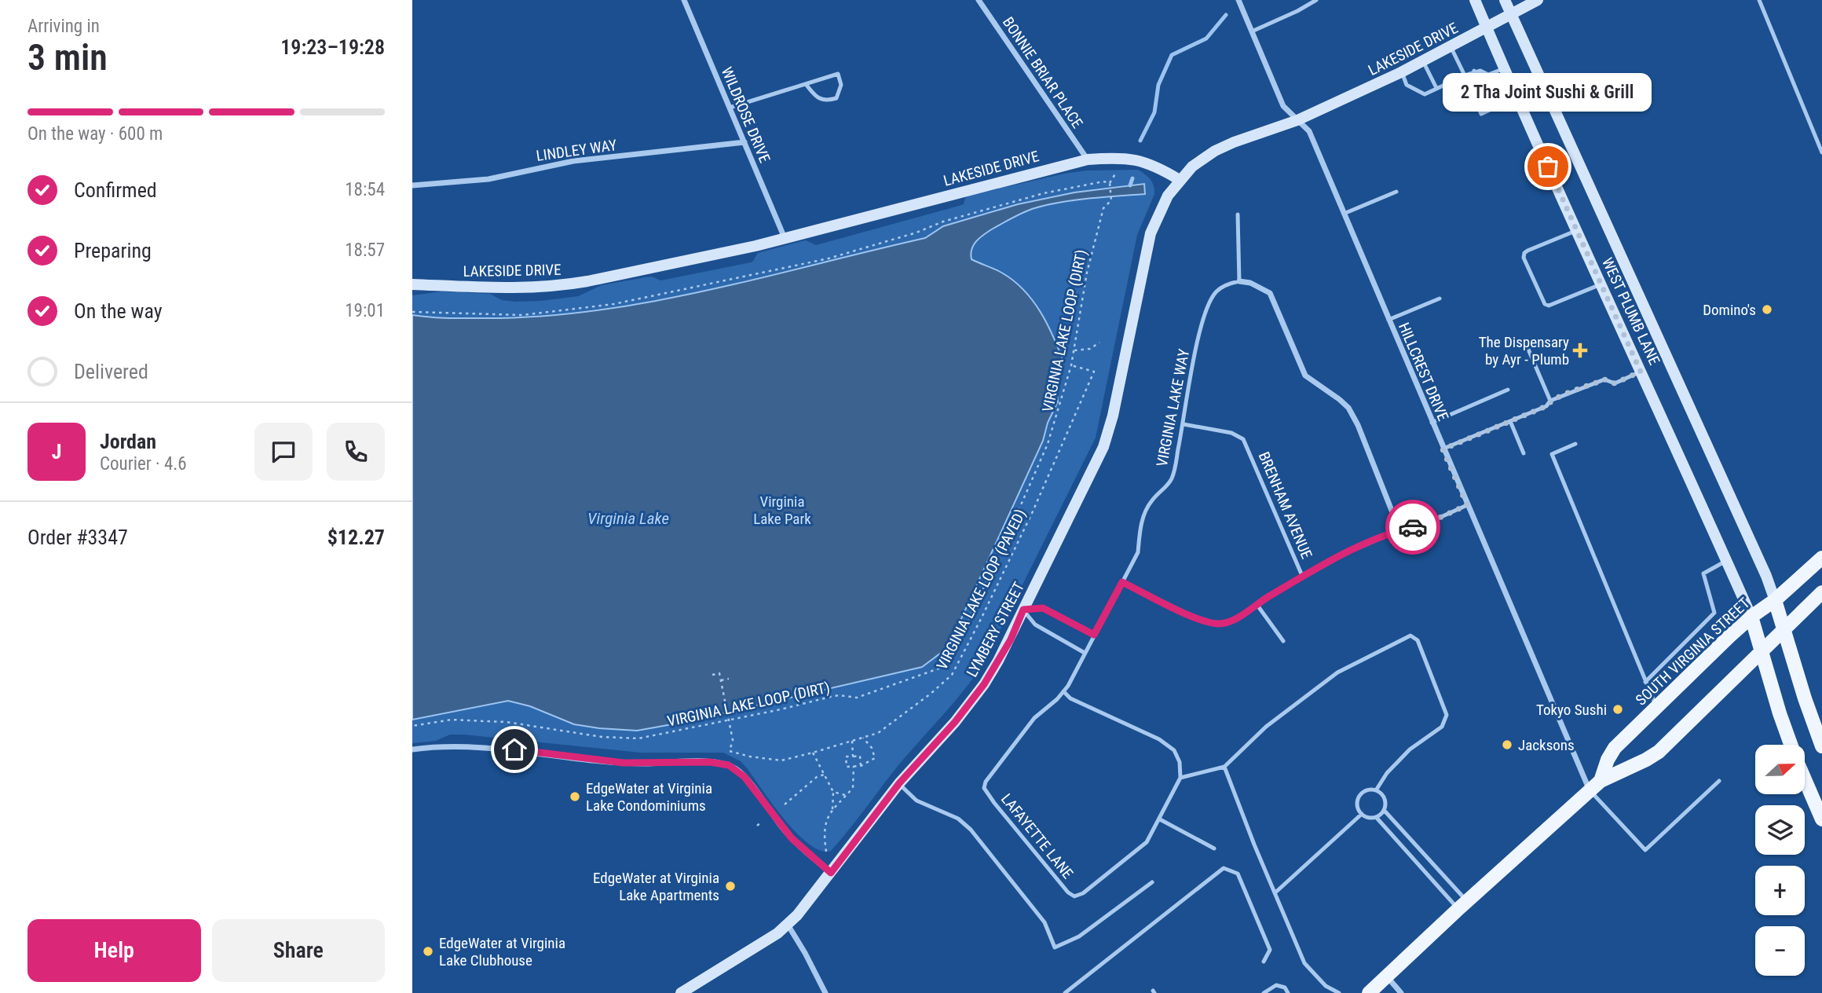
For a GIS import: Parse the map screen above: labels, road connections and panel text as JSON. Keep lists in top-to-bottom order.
{
  "streets": {
    "main road": ["WEST PLUMB LANE", "SOUTH VIRGINIA STREET"],
    "street": [
      "LAKESIDE DRIVE",
      "BONNIE BRIAR PLACE",
      "WILDROSE DRIVE",
      "LINDLEY WAY",
      "HILLCREST DRIVE",
      "LYMBERY STREET"
    ],
    "lane": ["VIRGINIA LAKE WAY", "BRENHAM AVENUE", "LAFAYETTE LANE"],
    "path": ["VIRGINIA LAKE LOOP (DIRT)", "VIRGINIA LAKE LOOP (PAVED)"]
  },
  "crossings": [
    ["LAKESIDE DRIVE", "BONNIE BRIAR PLACE"],
    ["LAKESIDE DRIVE", "WILDROSE DRIVE"],
    ["LAKESIDE DRIVE", "WEST PLUMB LANE"],
    ["LAKESIDE DRIVE", "HILLCREST DRIVE"],
    ["LAKESIDE DRIVE", "LYMBERY STREET"],
    ["WILDROSE DRIVE", "LINDLEY WAY"],
    ["WEST PLUMB LANE", "SOUTH VIRGINIA STREET"],
    ["VIRGINIA LAKE LOOP (DIRT)", "VIRGINIA LAKE LOOP (PAVED)"],
    ["HILLCREST DRIVE", "SOUTH VIRGINIA STREET"],
    ["VIRGINIA LAKE WAY", "BRENHAM AVENUE"],
    ["VIRGINIA LAKE WAY", "LAFAYETTE LANE"]
  ],
  "water": ["Virginia Lake"],
  "parks": ["Virginia Lake Park"],
  "places": {
    "other": [
      "2 Tha Joint Sushi & Grill",
      "Domino's",
      "Tokyo Sushi",
      "Jacksons",
      "EdgeWater at Virginia Lake Condominiums",
      "EdgeWater at Virginia Lake Apartments",
      "EdgeWater at Virginia Lake Clubhouse"
    ],
    "health": ["The Dispensary by Ayr - Plumb"]
  },
  "north": "right",
  "page": {
    "heading": ["3 min", "Arriving in", "19:23–19:28"],
    "panel": [
      "Jordan",
      "Courier · 4.6",
      "Order #3347",
      "$12.27"
    ],
    "bubble": "2 Tha Joint Sushi & Grill",
    "bar": "On the way · 600 m",
    "list": [
      ["Confirmed", "18:54"],
      ["Preparing", "18:57"],
      ["On the way", "19:01"],
      "Delivered"
    ],
    "round": "J",
    "map_buttons": ["+", "−"],
    "buttons": ["Help", "Share"]
  }
}
